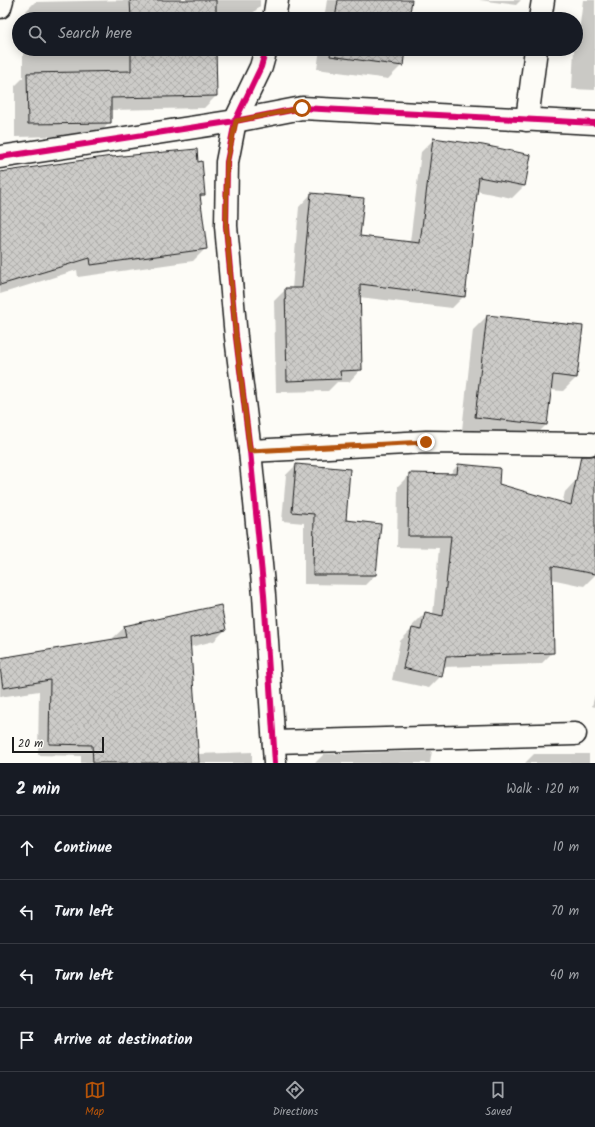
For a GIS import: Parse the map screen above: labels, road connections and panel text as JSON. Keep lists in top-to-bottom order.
{
  "scale_bar": "20 m",
  "page": {
    "search": "Search here",
    "scale": "20 m",
    "heading": ["2 min", "Walk · 120 m"],
    "list": [
      ["Continue", "10 m"],
      ["Turn left", "70 m"],
      ["Turn left", "40 m"],
      "Arrive at destination"
    ],
    "nav": ["Map", "Directions", "Saved"]
  }
}
